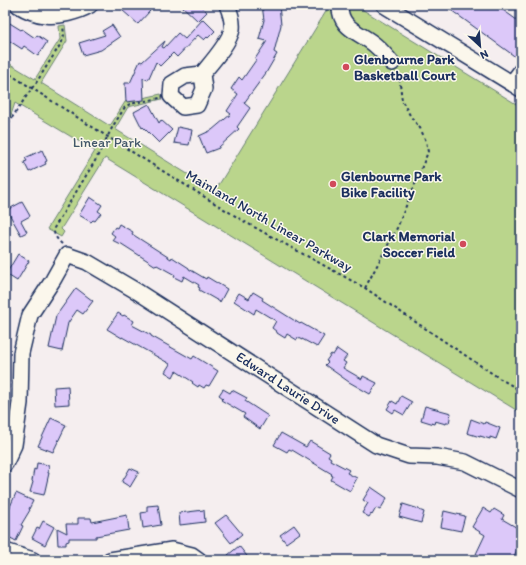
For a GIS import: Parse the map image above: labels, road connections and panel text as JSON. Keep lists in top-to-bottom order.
{
  "streets": {
    "street": ["Edward Laurie Drive"],
    "path": ["Mainland North Linear Parkway"]
  },
  "parks": ["Linear Park"],
  "places": ["Glenbourne Park Basketball Court", "Glenbourne Park Bike Facility", "Clark Memorial Soccer Field"],
  "north": "bottom right"
}
